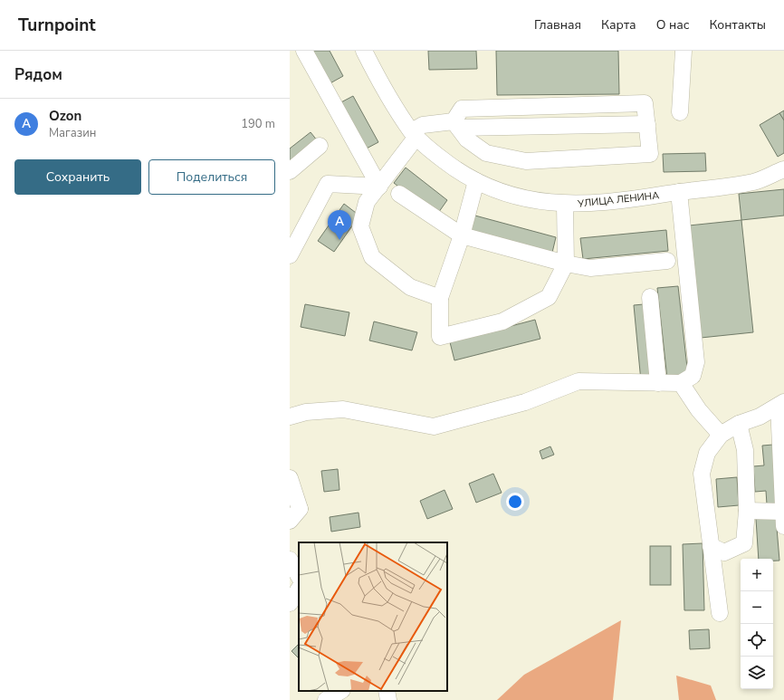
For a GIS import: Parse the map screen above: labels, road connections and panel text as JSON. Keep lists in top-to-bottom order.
{
  "streets": {
    "street": ["УЛИЦА ЛЕНИНА"]
  },
  "page": {
    "header": "Turnpoint",
    "nav": [
      "Главная",
      "Карта",
      "О нас",
      "Контакты"
    ],
    "heading": "Рядом",
    "list": [
      {
        "mark": "A",
        "name": "Ozon",
        "note": "Магазин",
        "value": "190 m"
      }
    ],
    "buttons": ["Сохранить", "Поделиться"],
    "pins": "A",
    "map_buttons": ["+", "−"]
  }
}
